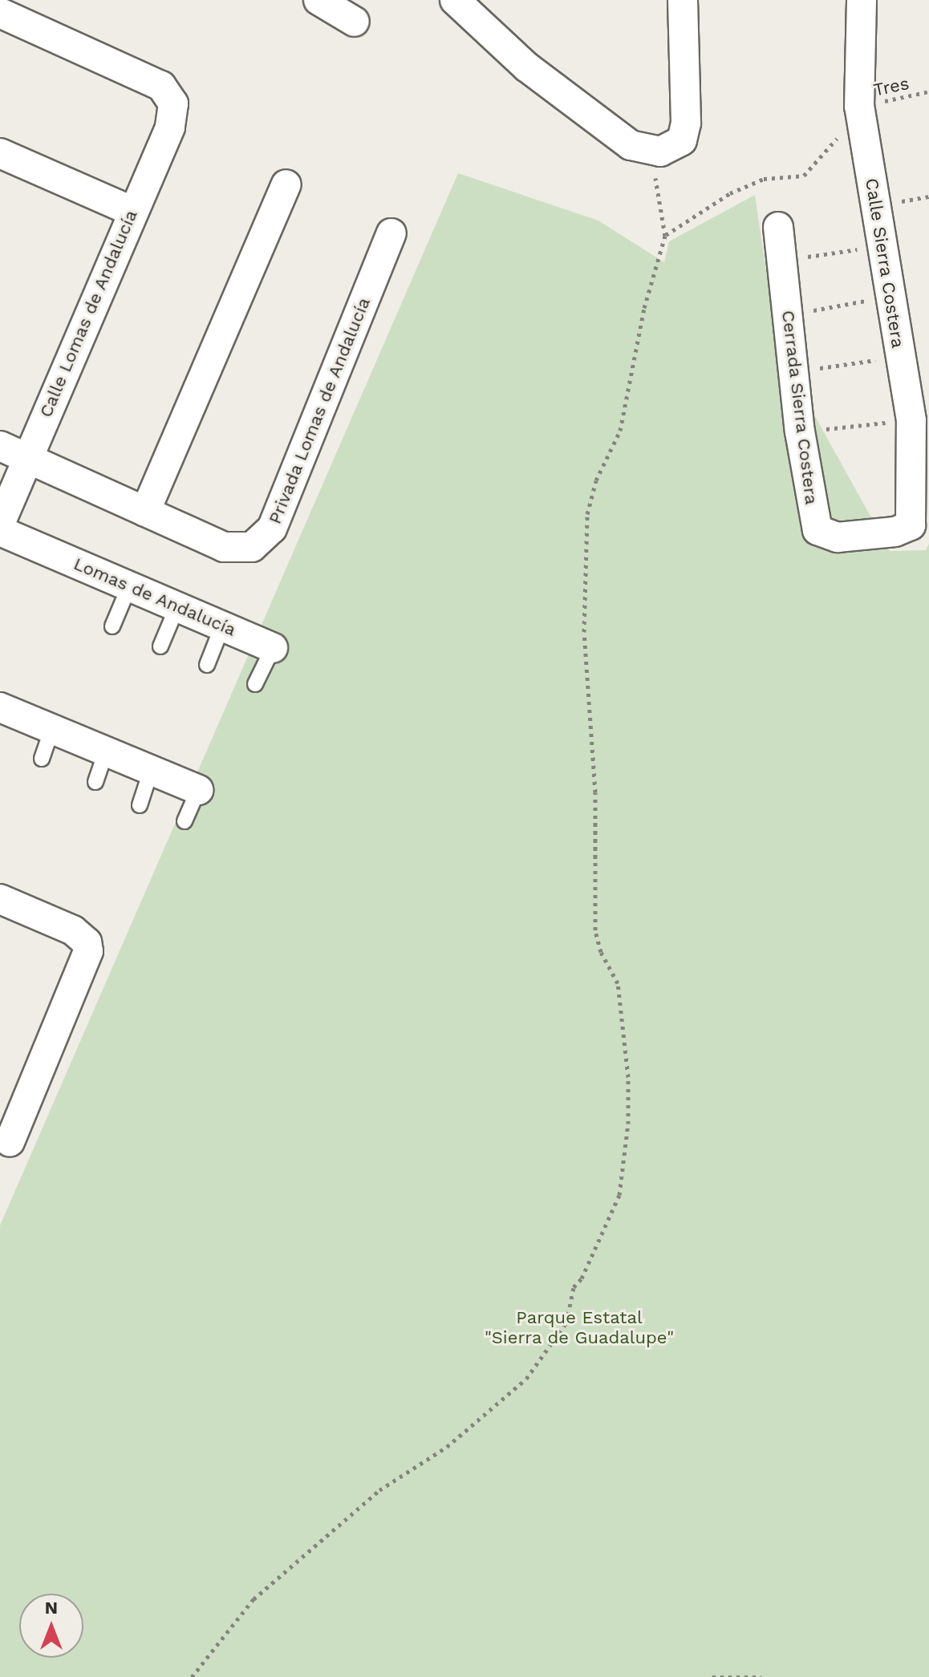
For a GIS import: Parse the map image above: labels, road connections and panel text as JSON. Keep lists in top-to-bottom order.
{
  "streets": {
    "street": [
      "Calle Sierra Costera",
      "Calle Lomas de Andalucía",
      "Cerrada Sierra Costera",
      "Privada Lomas de Andalucía",
      "Lomas de Andalucía"
    ],
    "path": ["Tres"]
  },
  "crossings": [
    ["Tres", "Calle Sierra Costera"],
    ["Calle Sierra Costera", "Cerrada Sierra Costera"],
    ["Calle Lomas de Andalucía", "Privada Lomas de Andalucía"]
  ],
  "parks": ["Parque Estatal \"Sierra de Guadalupe\""],
  "north": "top"
}
